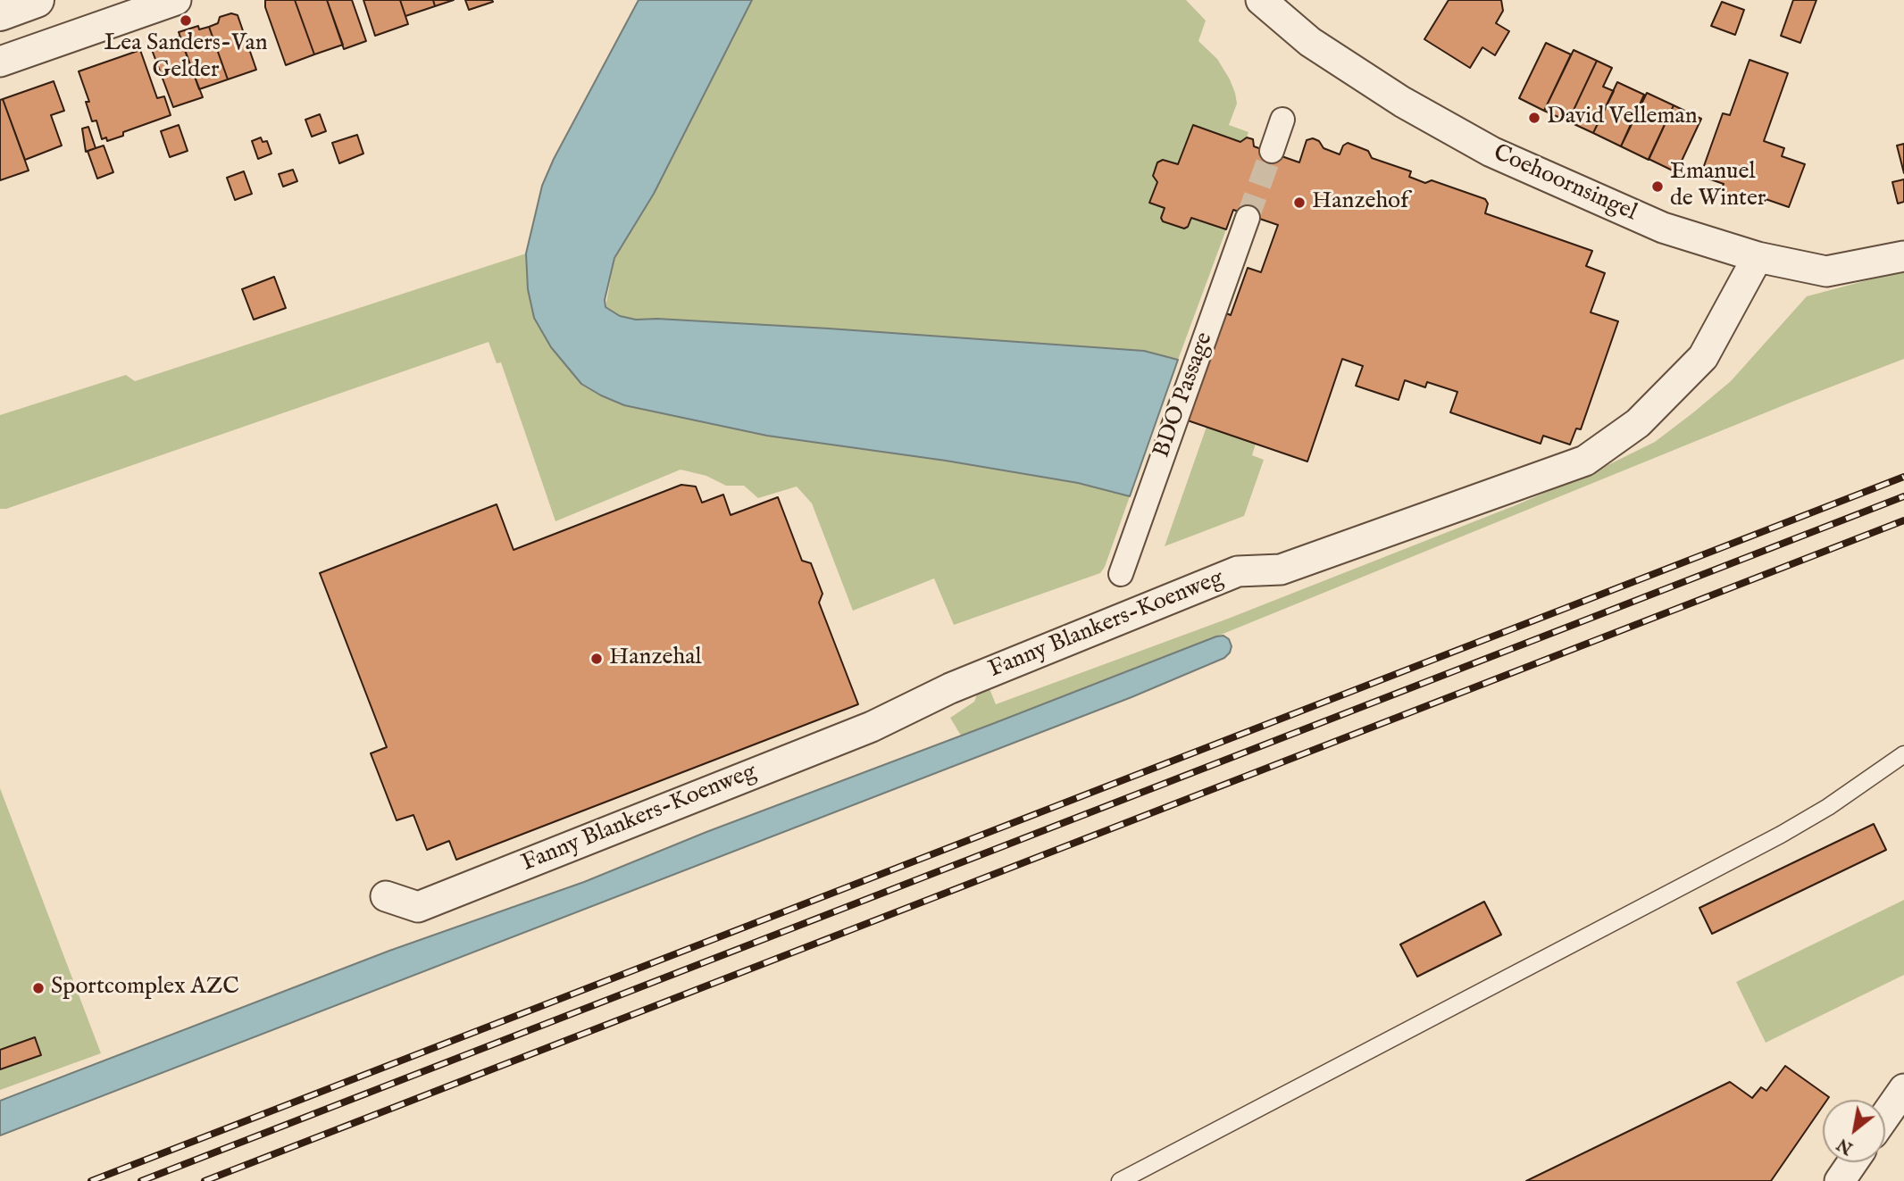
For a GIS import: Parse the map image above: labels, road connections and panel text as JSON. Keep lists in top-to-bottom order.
{
  "streets": {
    "street": ["Coehoornsingel", "BDO Passage", "Fanny Blankers-Koenweg"]
  },
  "crossings": [
    ["Coehoornsingel", "Fanny Blankers-Koenweg"]
  ],
  "places": [
    "Lea Sanders-Van Gelder",
    "David Velleman",
    "Emanuel de Winter",
    "Hanzehof",
    "Hanzehal",
    "Sportcomplex AZC"
  ],
  "north": "bottom left"
}
